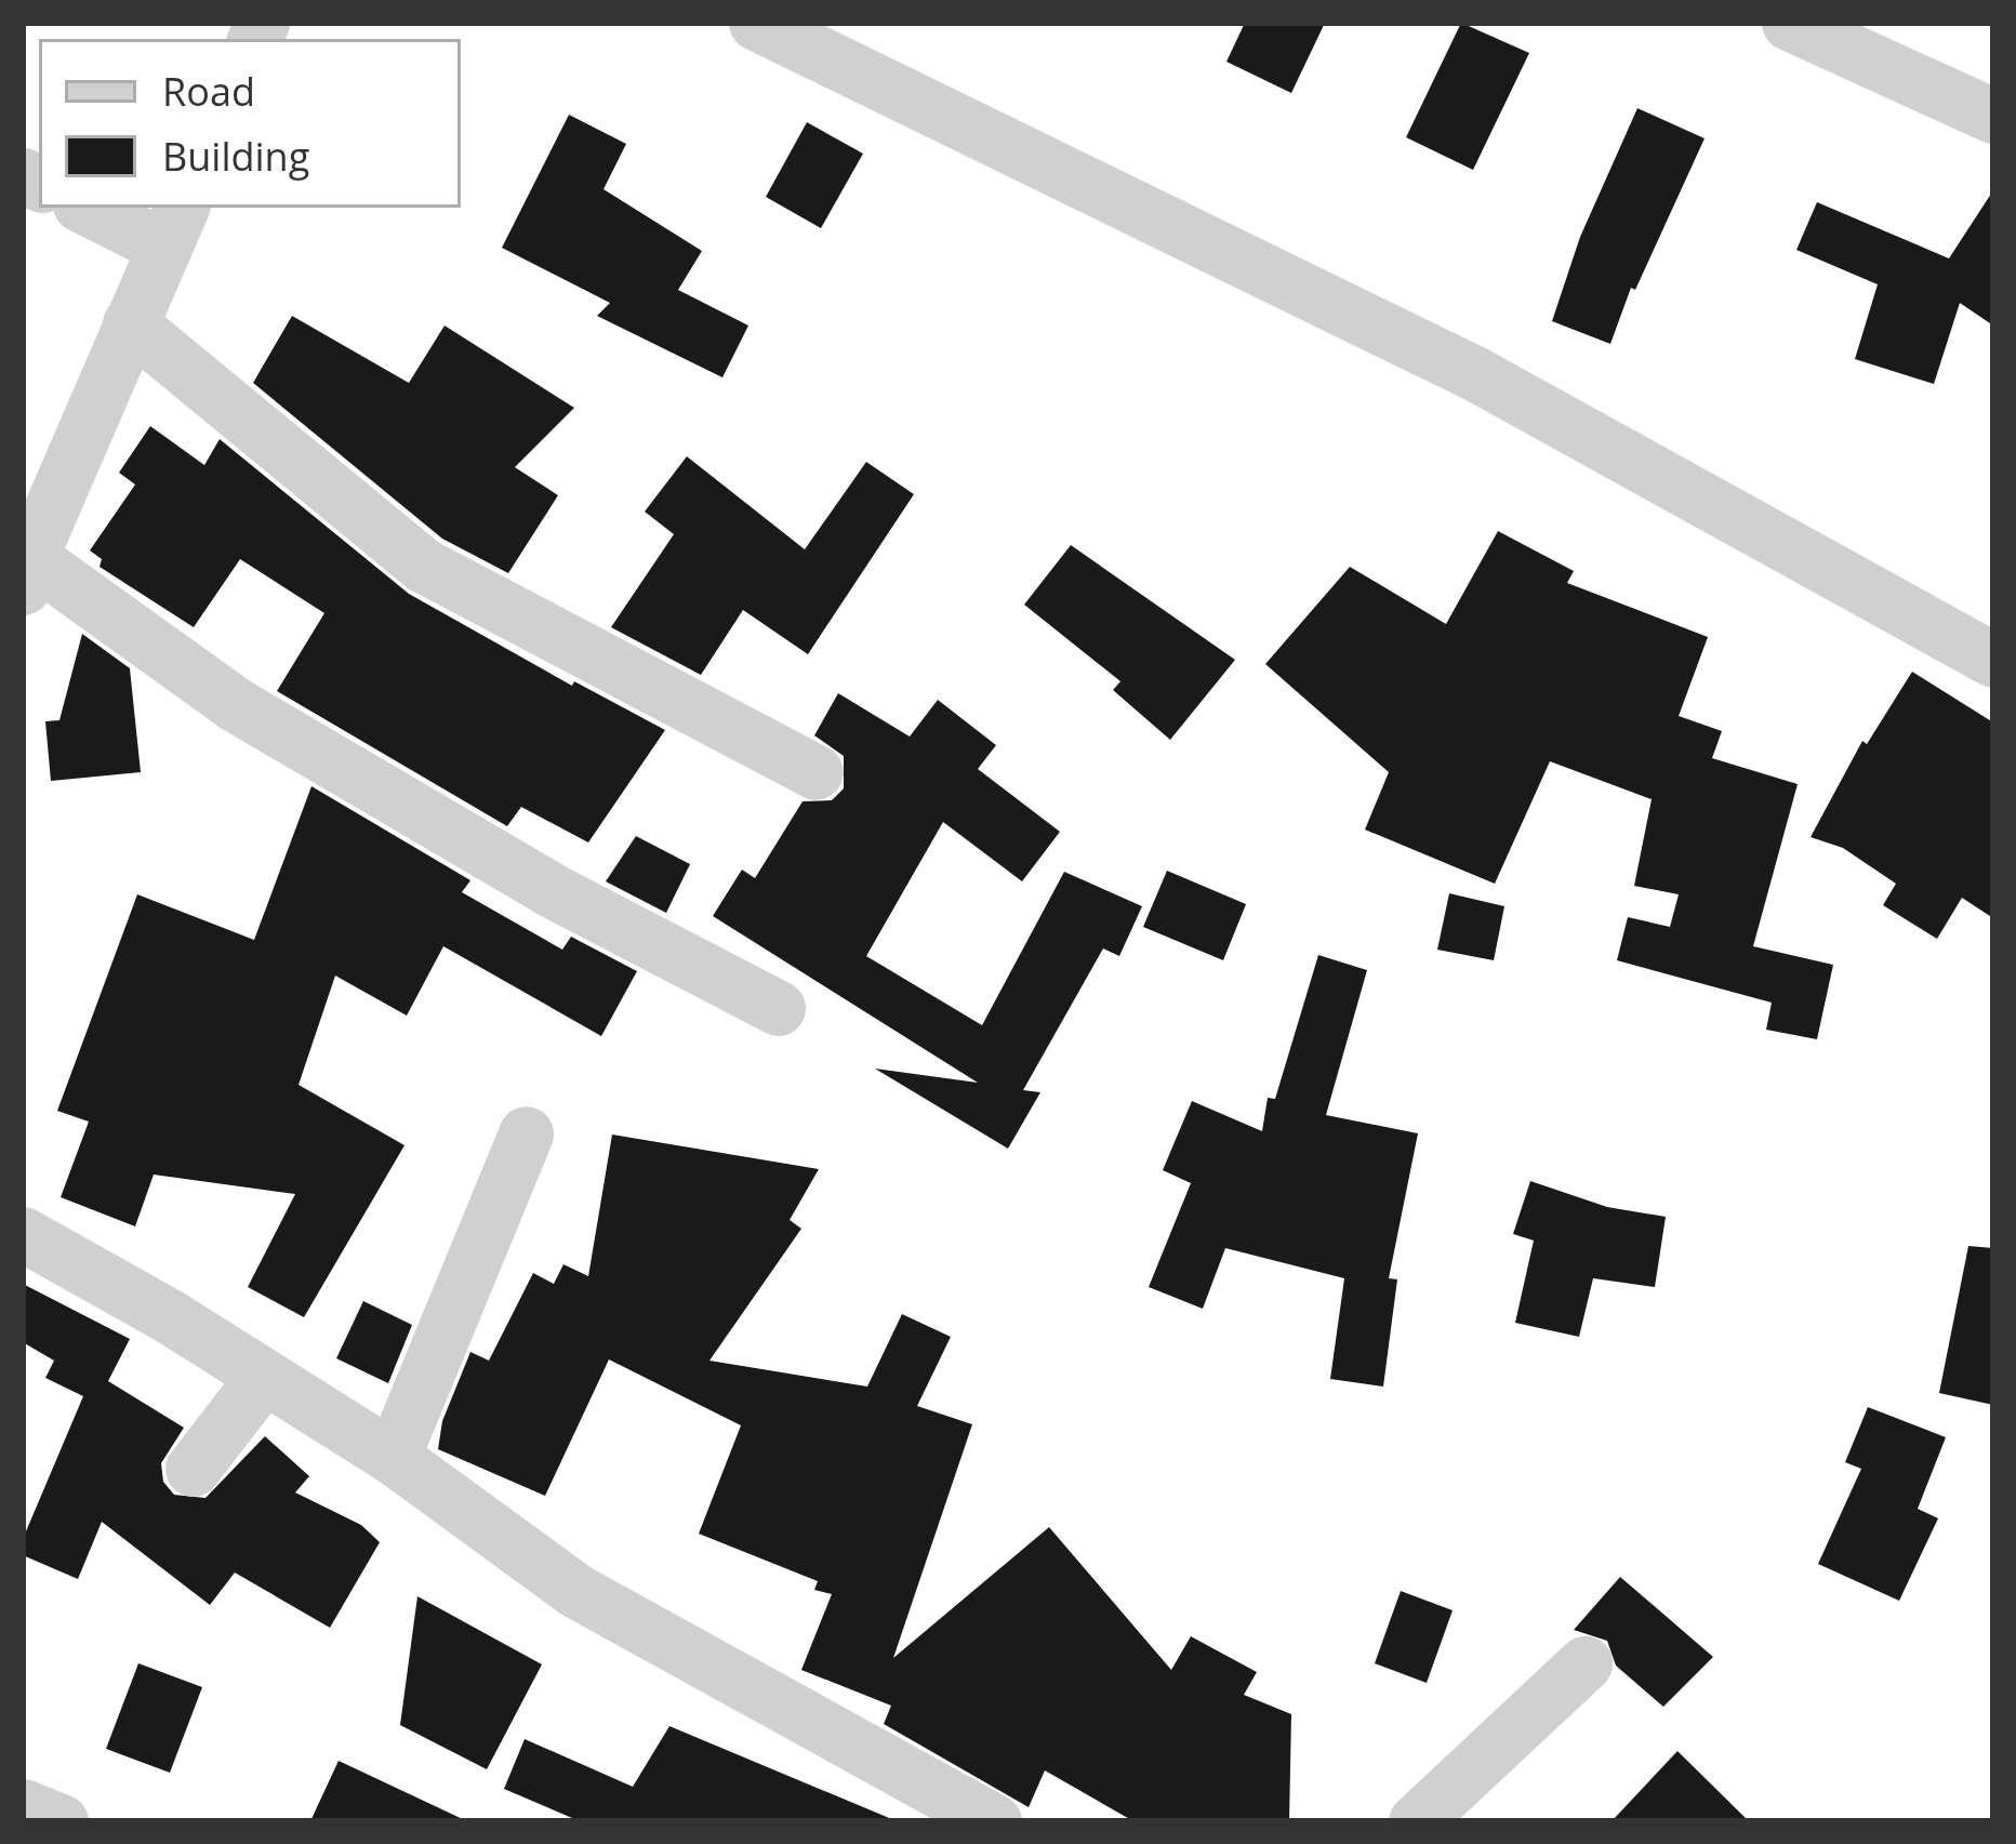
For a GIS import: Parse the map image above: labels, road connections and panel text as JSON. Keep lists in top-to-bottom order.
{
  "legend": ["Road", "Building"]
}
